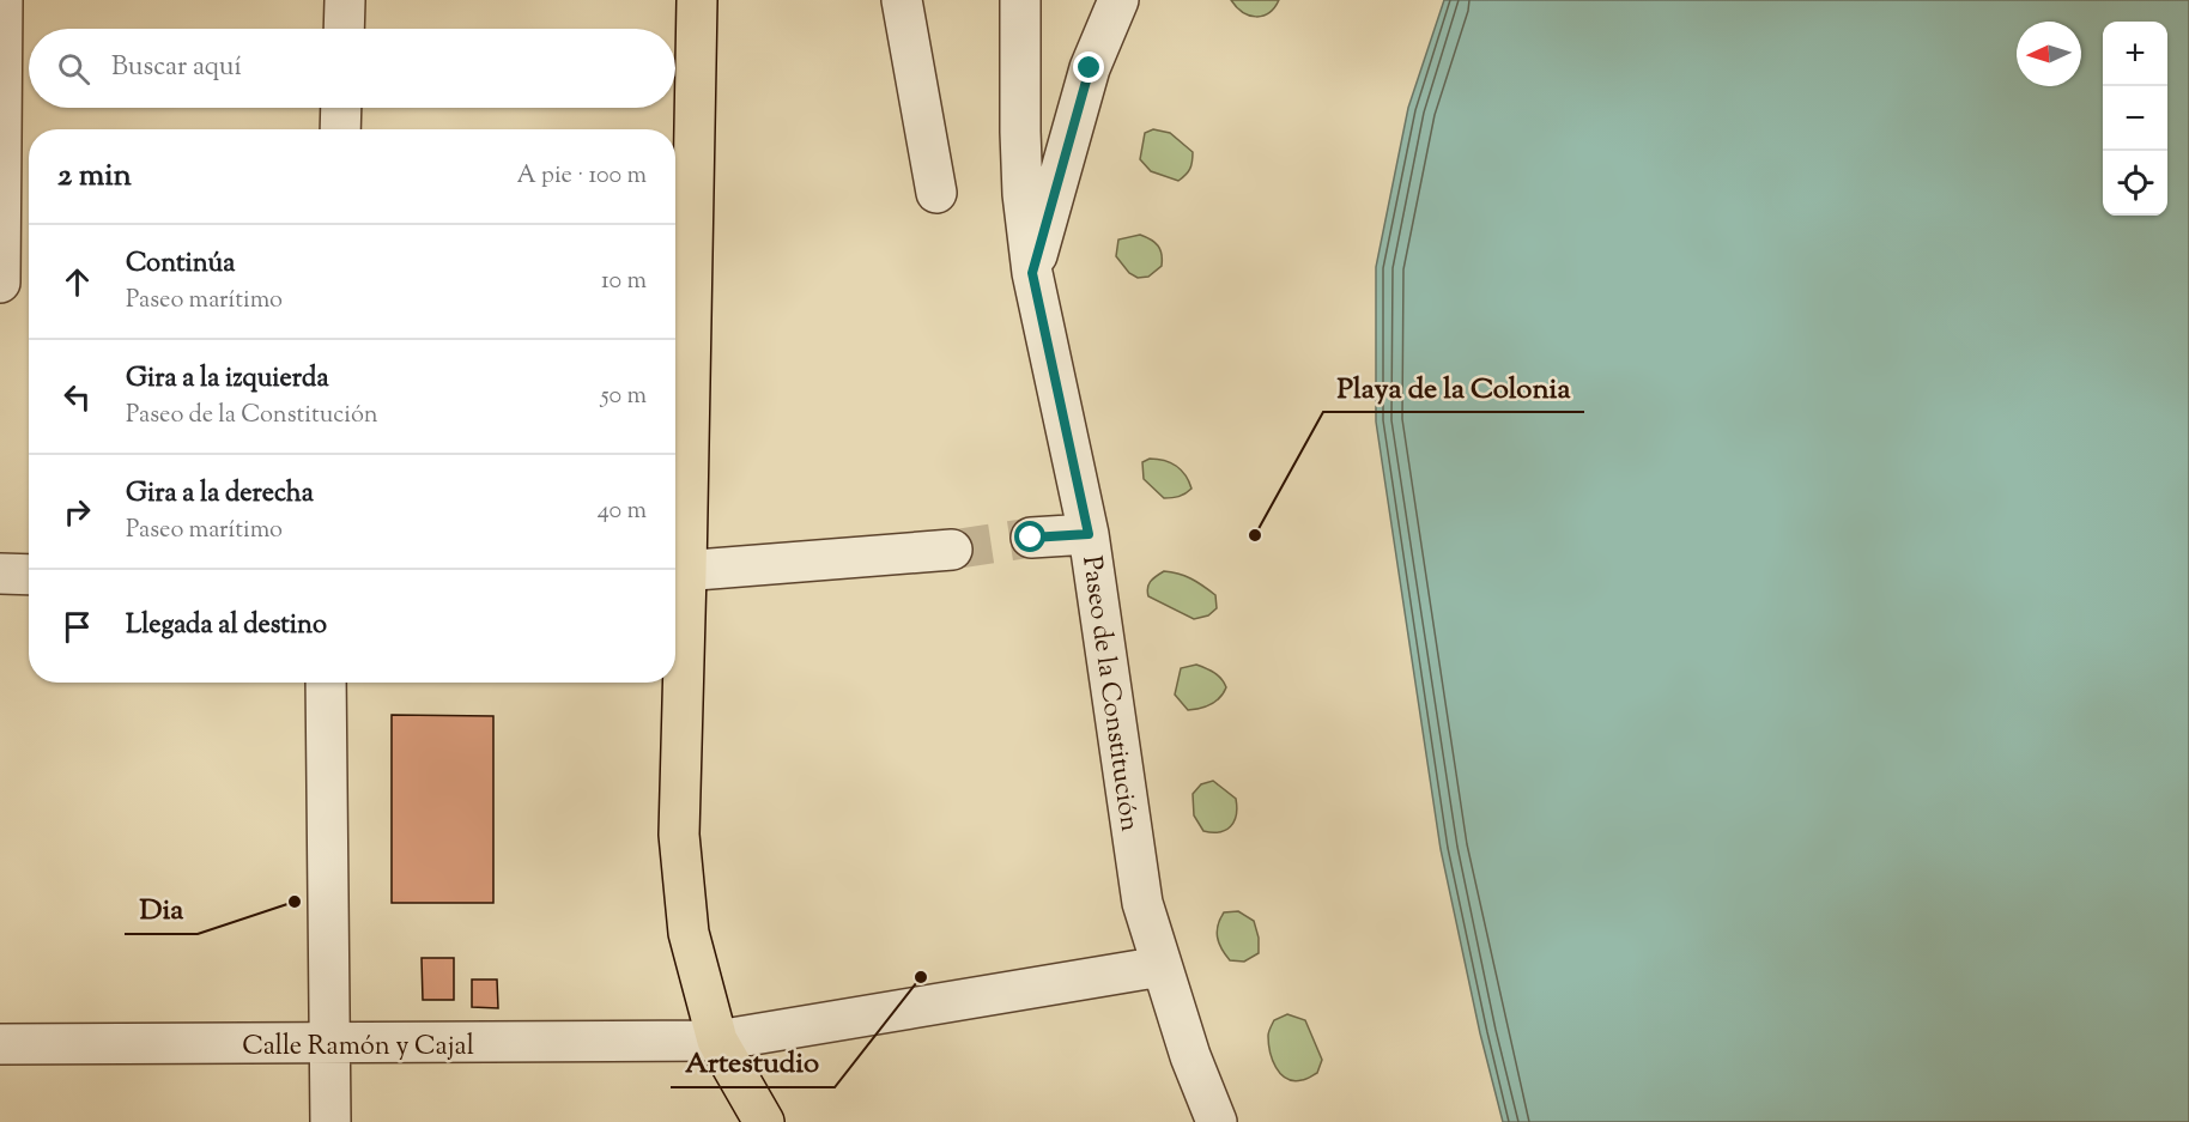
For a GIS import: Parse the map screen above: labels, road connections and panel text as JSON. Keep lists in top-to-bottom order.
{
  "streets": {
    "street": ["Paseo de la Constitución", "Calle Ramón y Cajal"]
  },
  "crossings": [
    ["Paseo de la Constitución", "Calle Ramón y Cajal"]
  ],
  "places": ["Playa de la Colonia", "Dia", "Artestudio"],
  "north": "left",
  "page": {
    "map_buttons": ["+", "−"],
    "search": "Buscar aquí",
    "heading": ["2 min", "A pie · 100 m"],
    "list": [
      ["Continúa", "Paseo marítimo", "10 m"],
      ["Gira a la izquierda", "Paseo de la Constitución", "50 m"],
      ["Gira a la derecha", "Paseo marítimo", "40 m"],
      "Llegada al destino"
    ]
  }
}
